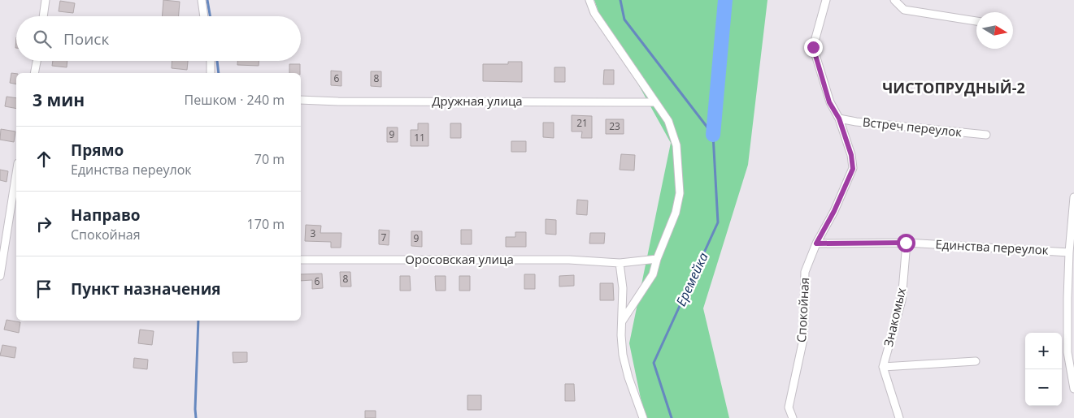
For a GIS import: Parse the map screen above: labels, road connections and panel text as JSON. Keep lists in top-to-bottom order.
{
  "streets": {
    "street": [
      "Дружная улица",
      "Встреч переулок",
      "Единства переулок",
      "Оросовская улица",
      "Спокойная",
      "Знакомых"
    ]
  },
  "crossings": [
    ["Встреч переулок", "Спокойная"],
    ["Единства переулок", "Спокойная"],
    ["Единства переулок", "Знакомых"]
  ],
  "districts": ["ЧИСТОПРУДНЫЙ-2"],
  "water": ["Еремейка"],
  "house_numbers": [
    "6",
    "8",
    "21",
    "23",
    "9",
    "11",
    "3",
    "7",
    "9",
    "8",
    "6"
  ],
  "north": "right",
  "page": {
    "search": "Поиск",
    "heading": ["3 мин", "Пешком · 240 m"],
    "list": [
      ["Прямо", "Единства переулок", "70 m"],
      ["Направо", "Спокойная", "170 m"],
      "Пункт назначения"
    ],
    "map_buttons": ["+", "−"]
  }
}
